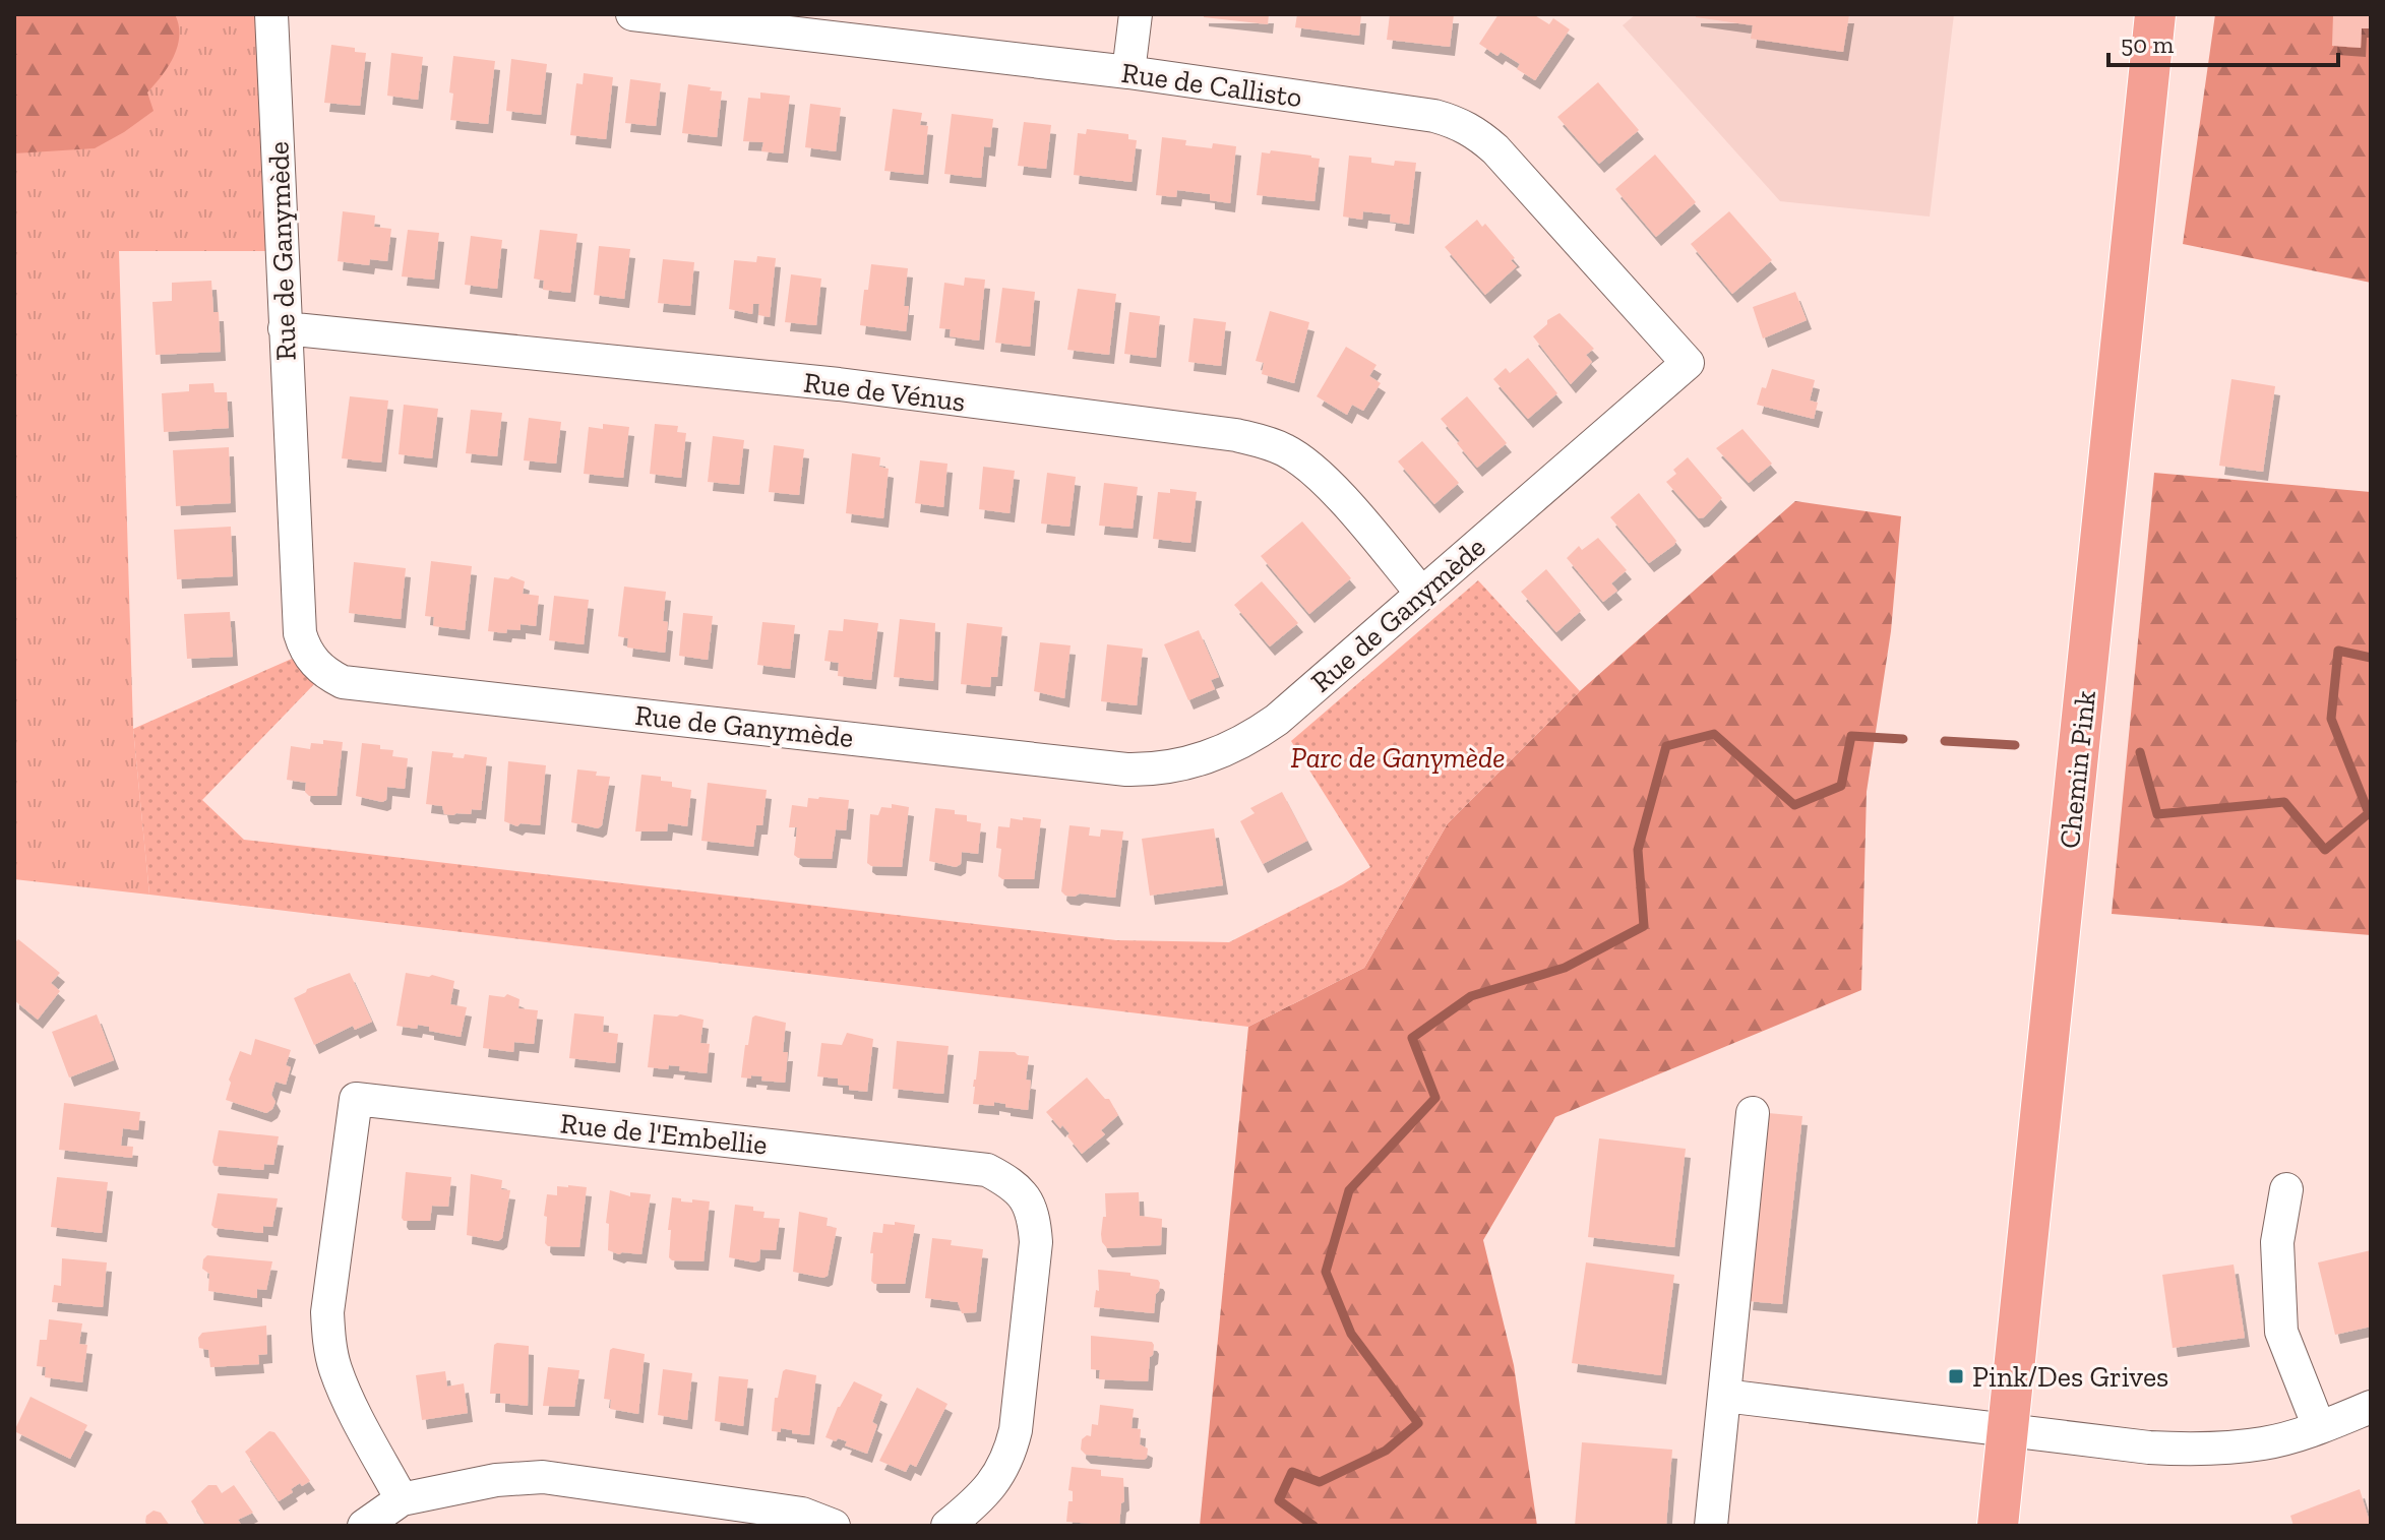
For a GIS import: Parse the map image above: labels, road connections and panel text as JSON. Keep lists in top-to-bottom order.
{
  "streets": {
    "main road": ["Chemin Pink"],
    "street": [
      "Rue de Callisto",
      "Rue de Ganymède",
      "Rue de Vénus",
      "Rue de l'Embellie"
    ]
  },
  "crossings": [
    ["Rue de Callisto", "Rue de Ganymède"],
    ["Rue de Ganymède", "Rue de Vénus"]
  ],
  "parks": ["Parc de Ganymède"],
  "places": {
    "transit": ["Pink/Des Grives"]
  },
  "scale_bar": "50 m"
}
